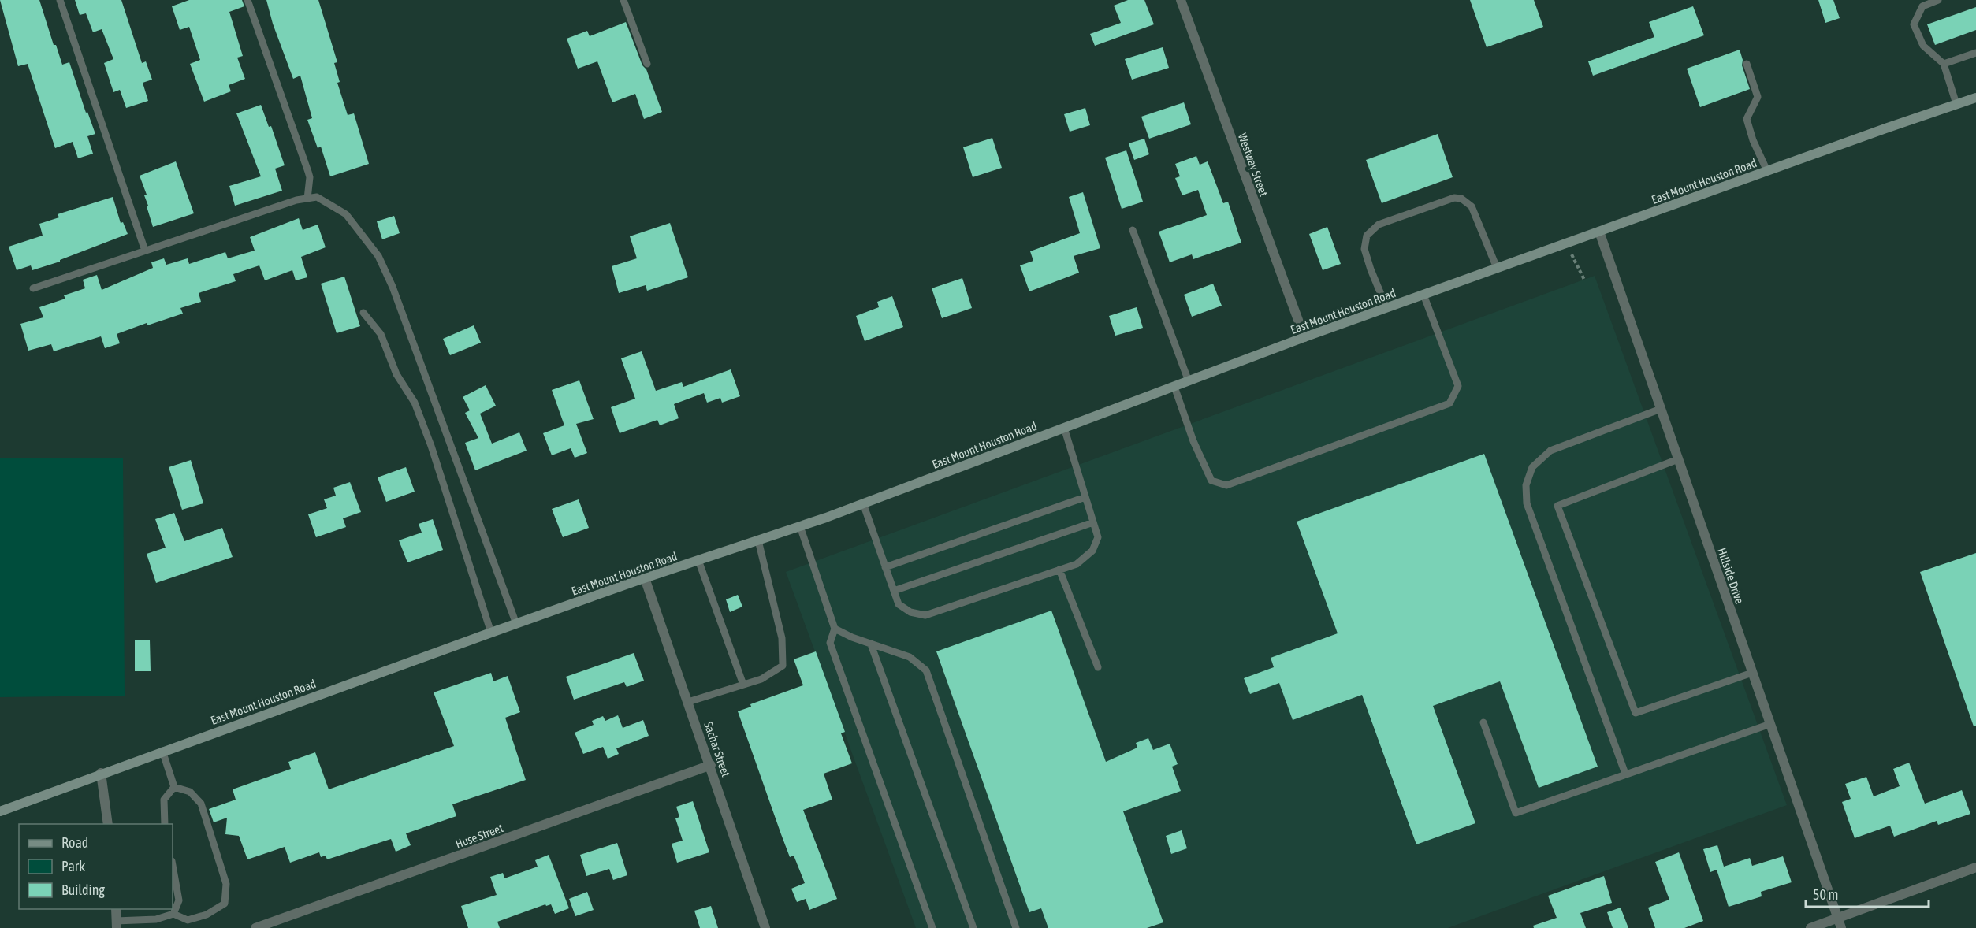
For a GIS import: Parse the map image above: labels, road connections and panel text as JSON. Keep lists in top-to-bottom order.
{
  "streets": {
    "main road": ["East Mount Houston Road"],
    "street": [
      "Westway Street",
      "Hillside Drive",
      "Sachar Street",
      "Huse Street"
    ]
  },
  "crossings": [
    ["Westway Street", "East Mount Houston Road"],
    ["East Mount Houston Road", "Hillside Drive"],
    ["East Mount Houston Road", "Sachar Street"],
    ["Sachar Street", "Huse Street"]
  ],
  "legend": ["Road", "Park", "Building"],
  "scale_bar": "50 m"
}
